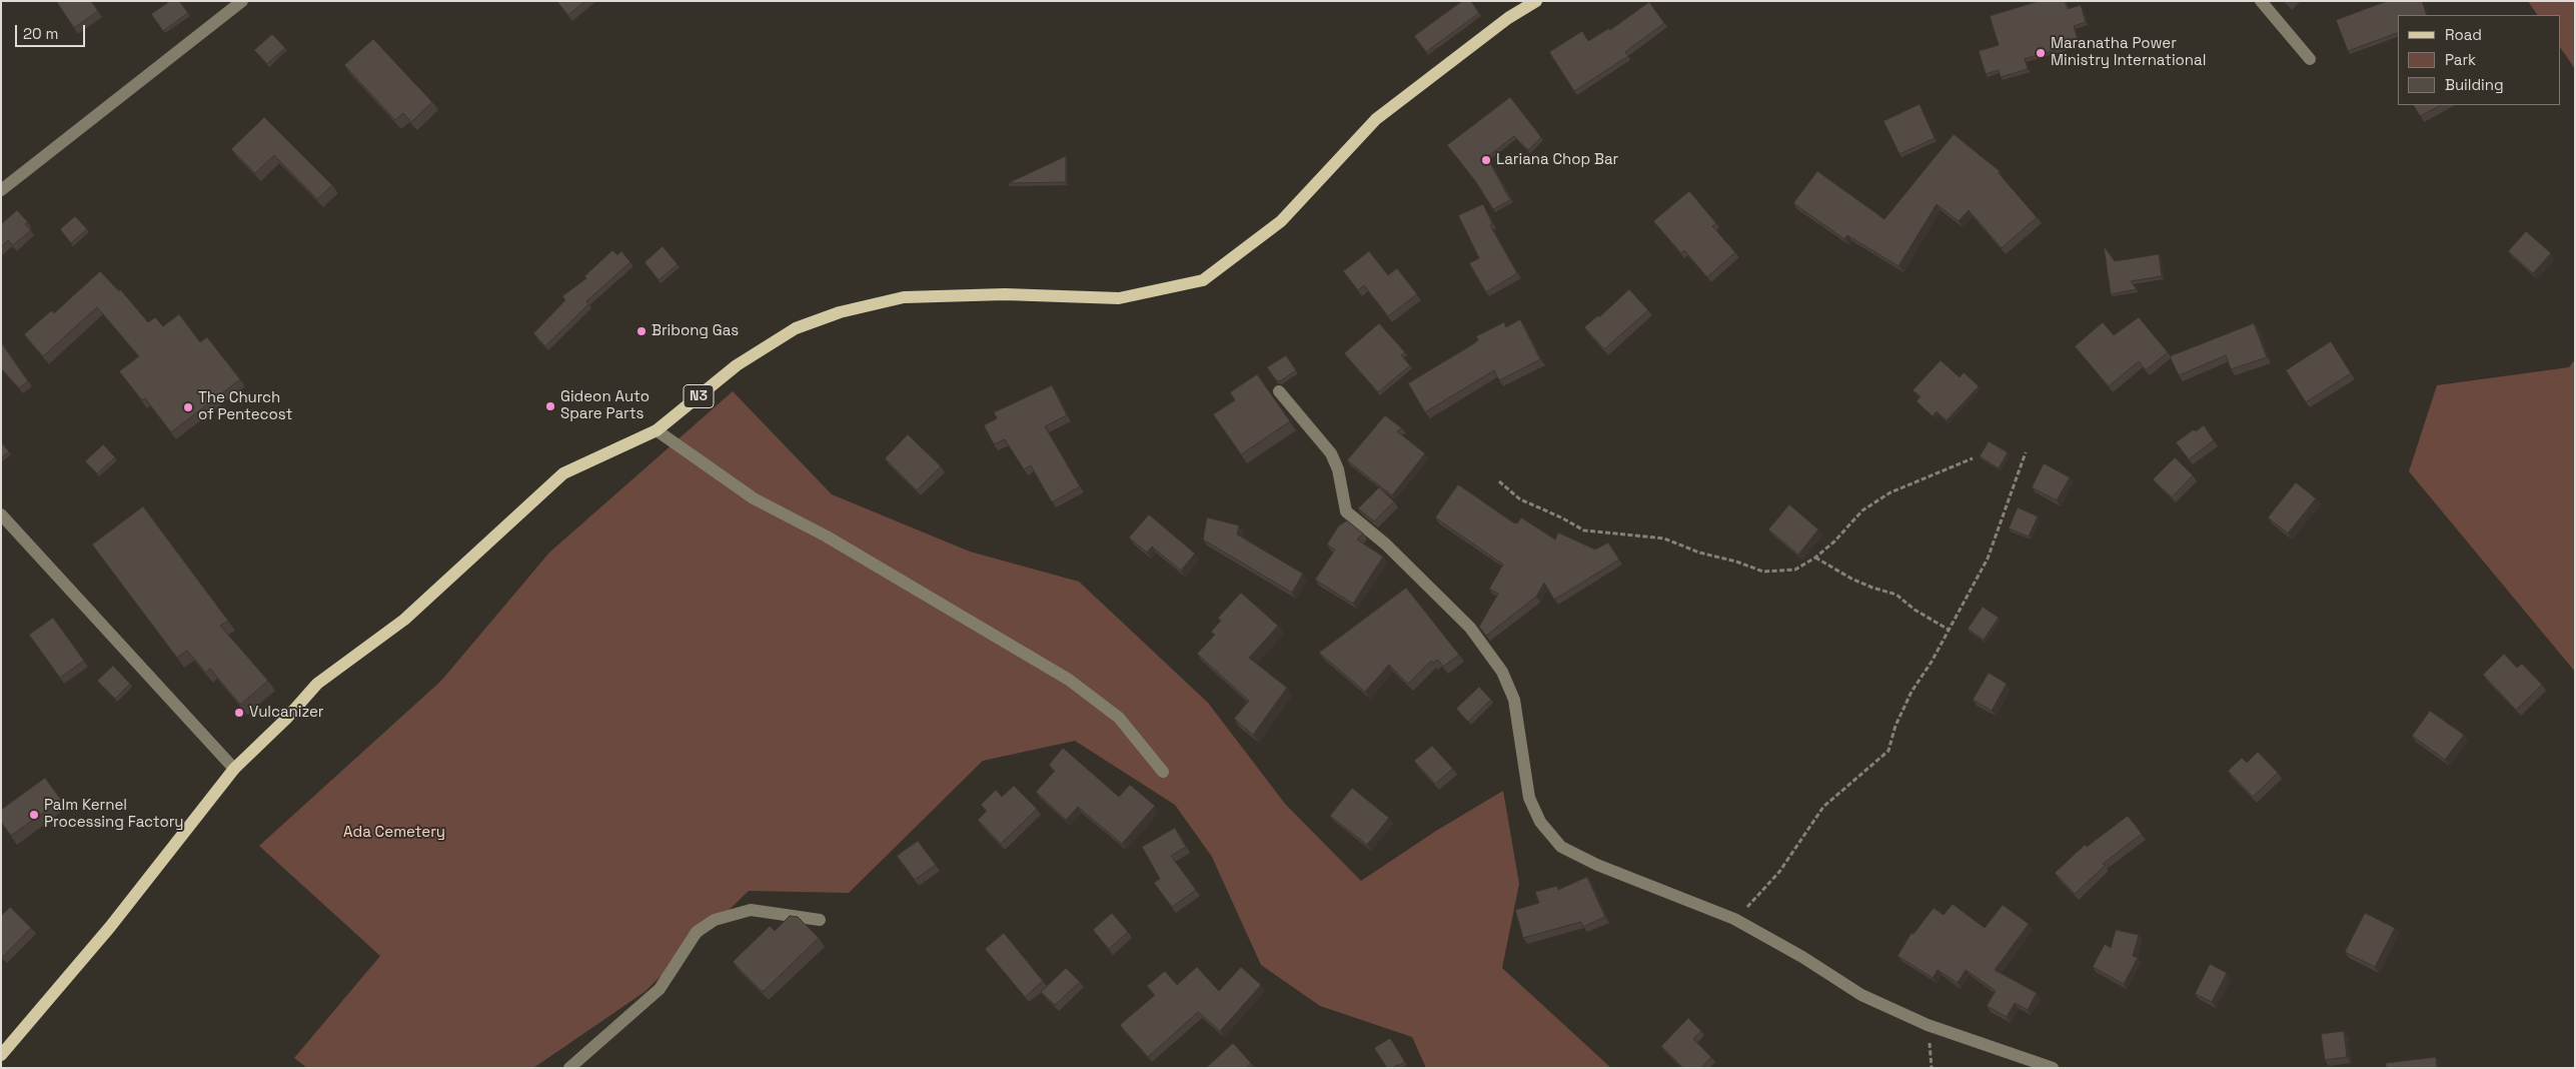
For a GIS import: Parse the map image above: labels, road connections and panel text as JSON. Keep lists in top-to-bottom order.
{
  "streets": {
    "main road": ["N3"]
  },
  "parks": ["Ada Cemetery"],
  "places": [
    "Maranatha Power Ministry International",
    "Lariana Chop Bar",
    "Bribong Gas",
    "Gideon Auto Spare Parts",
    "The Church of Pentecost",
    "Vulcanizer",
    "Palm Kernel Processing Factory"
  ],
  "legend": ["Road", "Park", "Building"],
  "scale_bar": "20 m"
}
